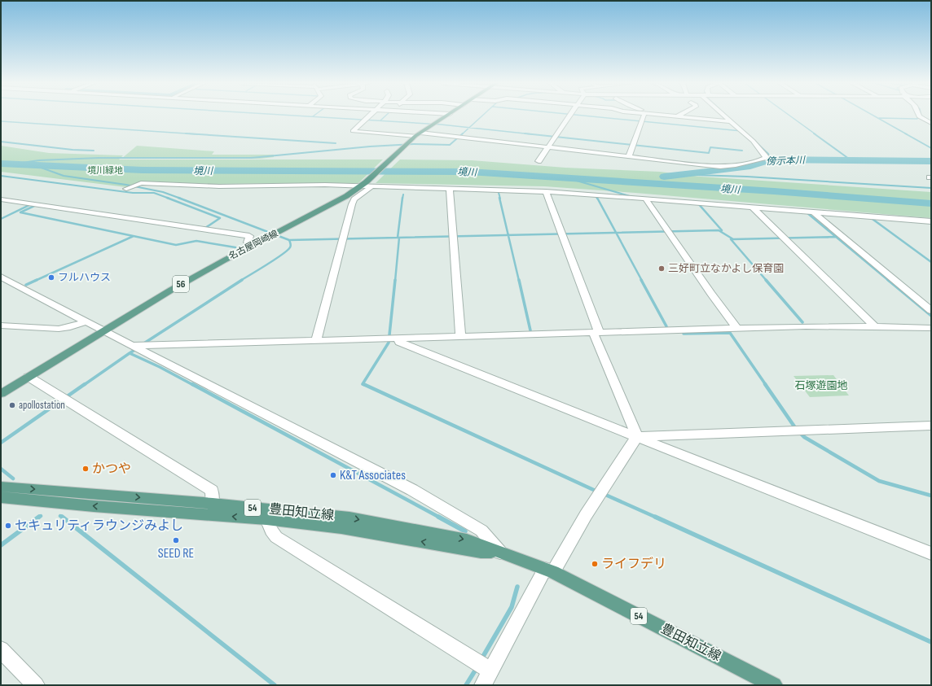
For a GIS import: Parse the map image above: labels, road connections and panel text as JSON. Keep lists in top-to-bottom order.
{
  "streets": {
    "main road": [
      "名古屋岡崎線",
      "56",
      "54",
      "豊田知立線"
    ]
  },
  "water": ["傍示本川", "境川"],
  "parks": ["境川緑地", "石塚遊園地"],
  "places": [
    "三好町立なかよし保育園",
    "フルハウス",
    "apollostation",
    "かつや",
    "K&T Associates",
    "セキュリティラウンジみよし",
    "SEED RE",
    "ライフデリ"
  ]
}
